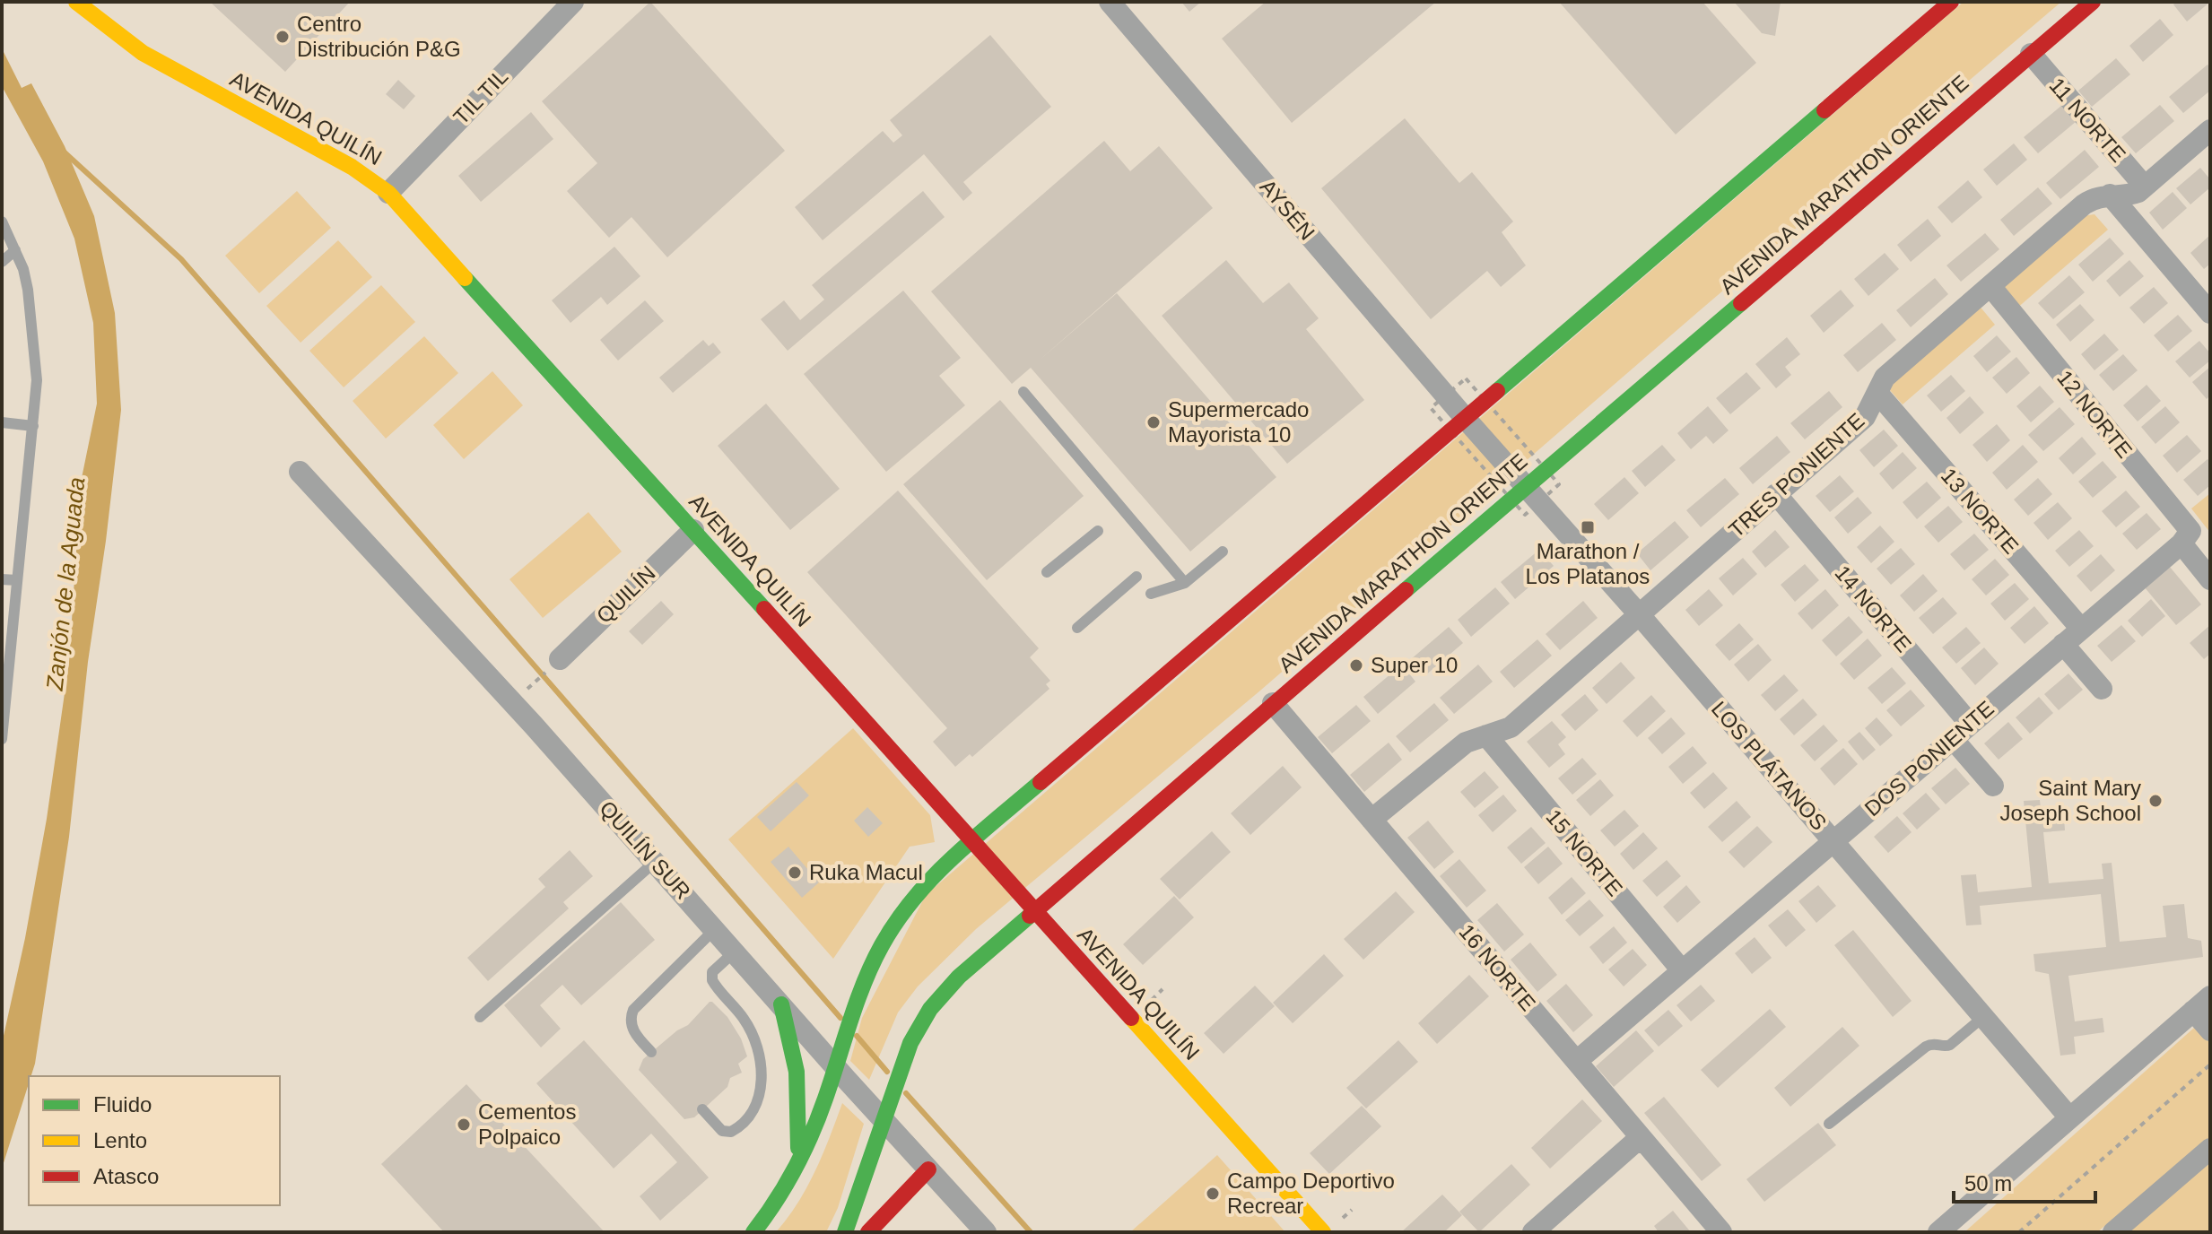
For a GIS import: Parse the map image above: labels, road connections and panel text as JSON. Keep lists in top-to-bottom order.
{
  "streets": {
    "main road": ["AVENIDA QUILÍN", "AVENIDA MARATHON ORIENTE"],
    "street": [
      "TIL TIL",
      "11 NORTE",
      "AYSÉN",
      "12 NORTE",
      "TRES PONIENTE",
      "13 NORTE",
      "QUILÍN",
      "14 NORTE",
      "DOS PONIENTE",
      "LOS PLÁTANOS",
      "QUILÍN SUR",
      "15 NORTE",
      "16 NORTE"
    ]
  },
  "crossings": [
    ["TIL TIL", "AVENIDA QUILÍN"],
    ["AVENIDA QUILÍN", "AVENIDA MARATHON ORIENTE"],
    ["AVENIDA QUILÍN", "QUILÍN"],
    ["11 NORTE", "AVENIDA MARATHON ORIENTE"],
    ["11 NORTE", "TRES PONIENTE"],
    ["AVENIDA MARATHON ORIENTE", "LOS PLÁTANOS"],
    ["AVENIDA MARATHON ORIENTE", "QUILÍN SUR"],
    ["AVENIDA MARATHON ORIENTE", "16 NORTE"],
    ["AYSÉN", "LOS PLÁTANOS"],
    ["12 NORTE", "TRES PONIENTE"],
    ["12 NORTE", "DOS PONIENTE"],
    ["TRES PONIENTE", "13 NORTE"],
    ["TRES PONIENTE", "14 NORTE"],
    ["TRES PONIENTE", "LOS PLÁTANOS"],
    ["TRES PONIENTE", "15 NORTE"],
    ["TRES PONIENTE", "16 NORTE"],
    ["13 NORTE", "DOS PONIENTE"],
    ["14 NORTE", "DOS PONIENTE"],
    ["DOS PONIENTE", "LOS PLÁTANOS"],
    ["DOS PONIENTE", "15 NORTE"],
    ["DOS PONIENTE", "16 NORTE"]
  ],
  "water": ["Zanjón de la Aguada"],
  "places": {
    "other": [
      "Centro Distribución P&G",
      "Supermercado Mayorista 10",
      "Super 10",
      "Saint Mary Joseph School",
      "Ruka Macul",
      "Cementos Polpaico",
      "Campo Deportivo Recrear"
    ],
    "transit": ["Marathon / Los Platanos"]
  },
  "legend": ["Fluido", "Lento", "Atasco"],
  "scale_bar": "50 m"
}
